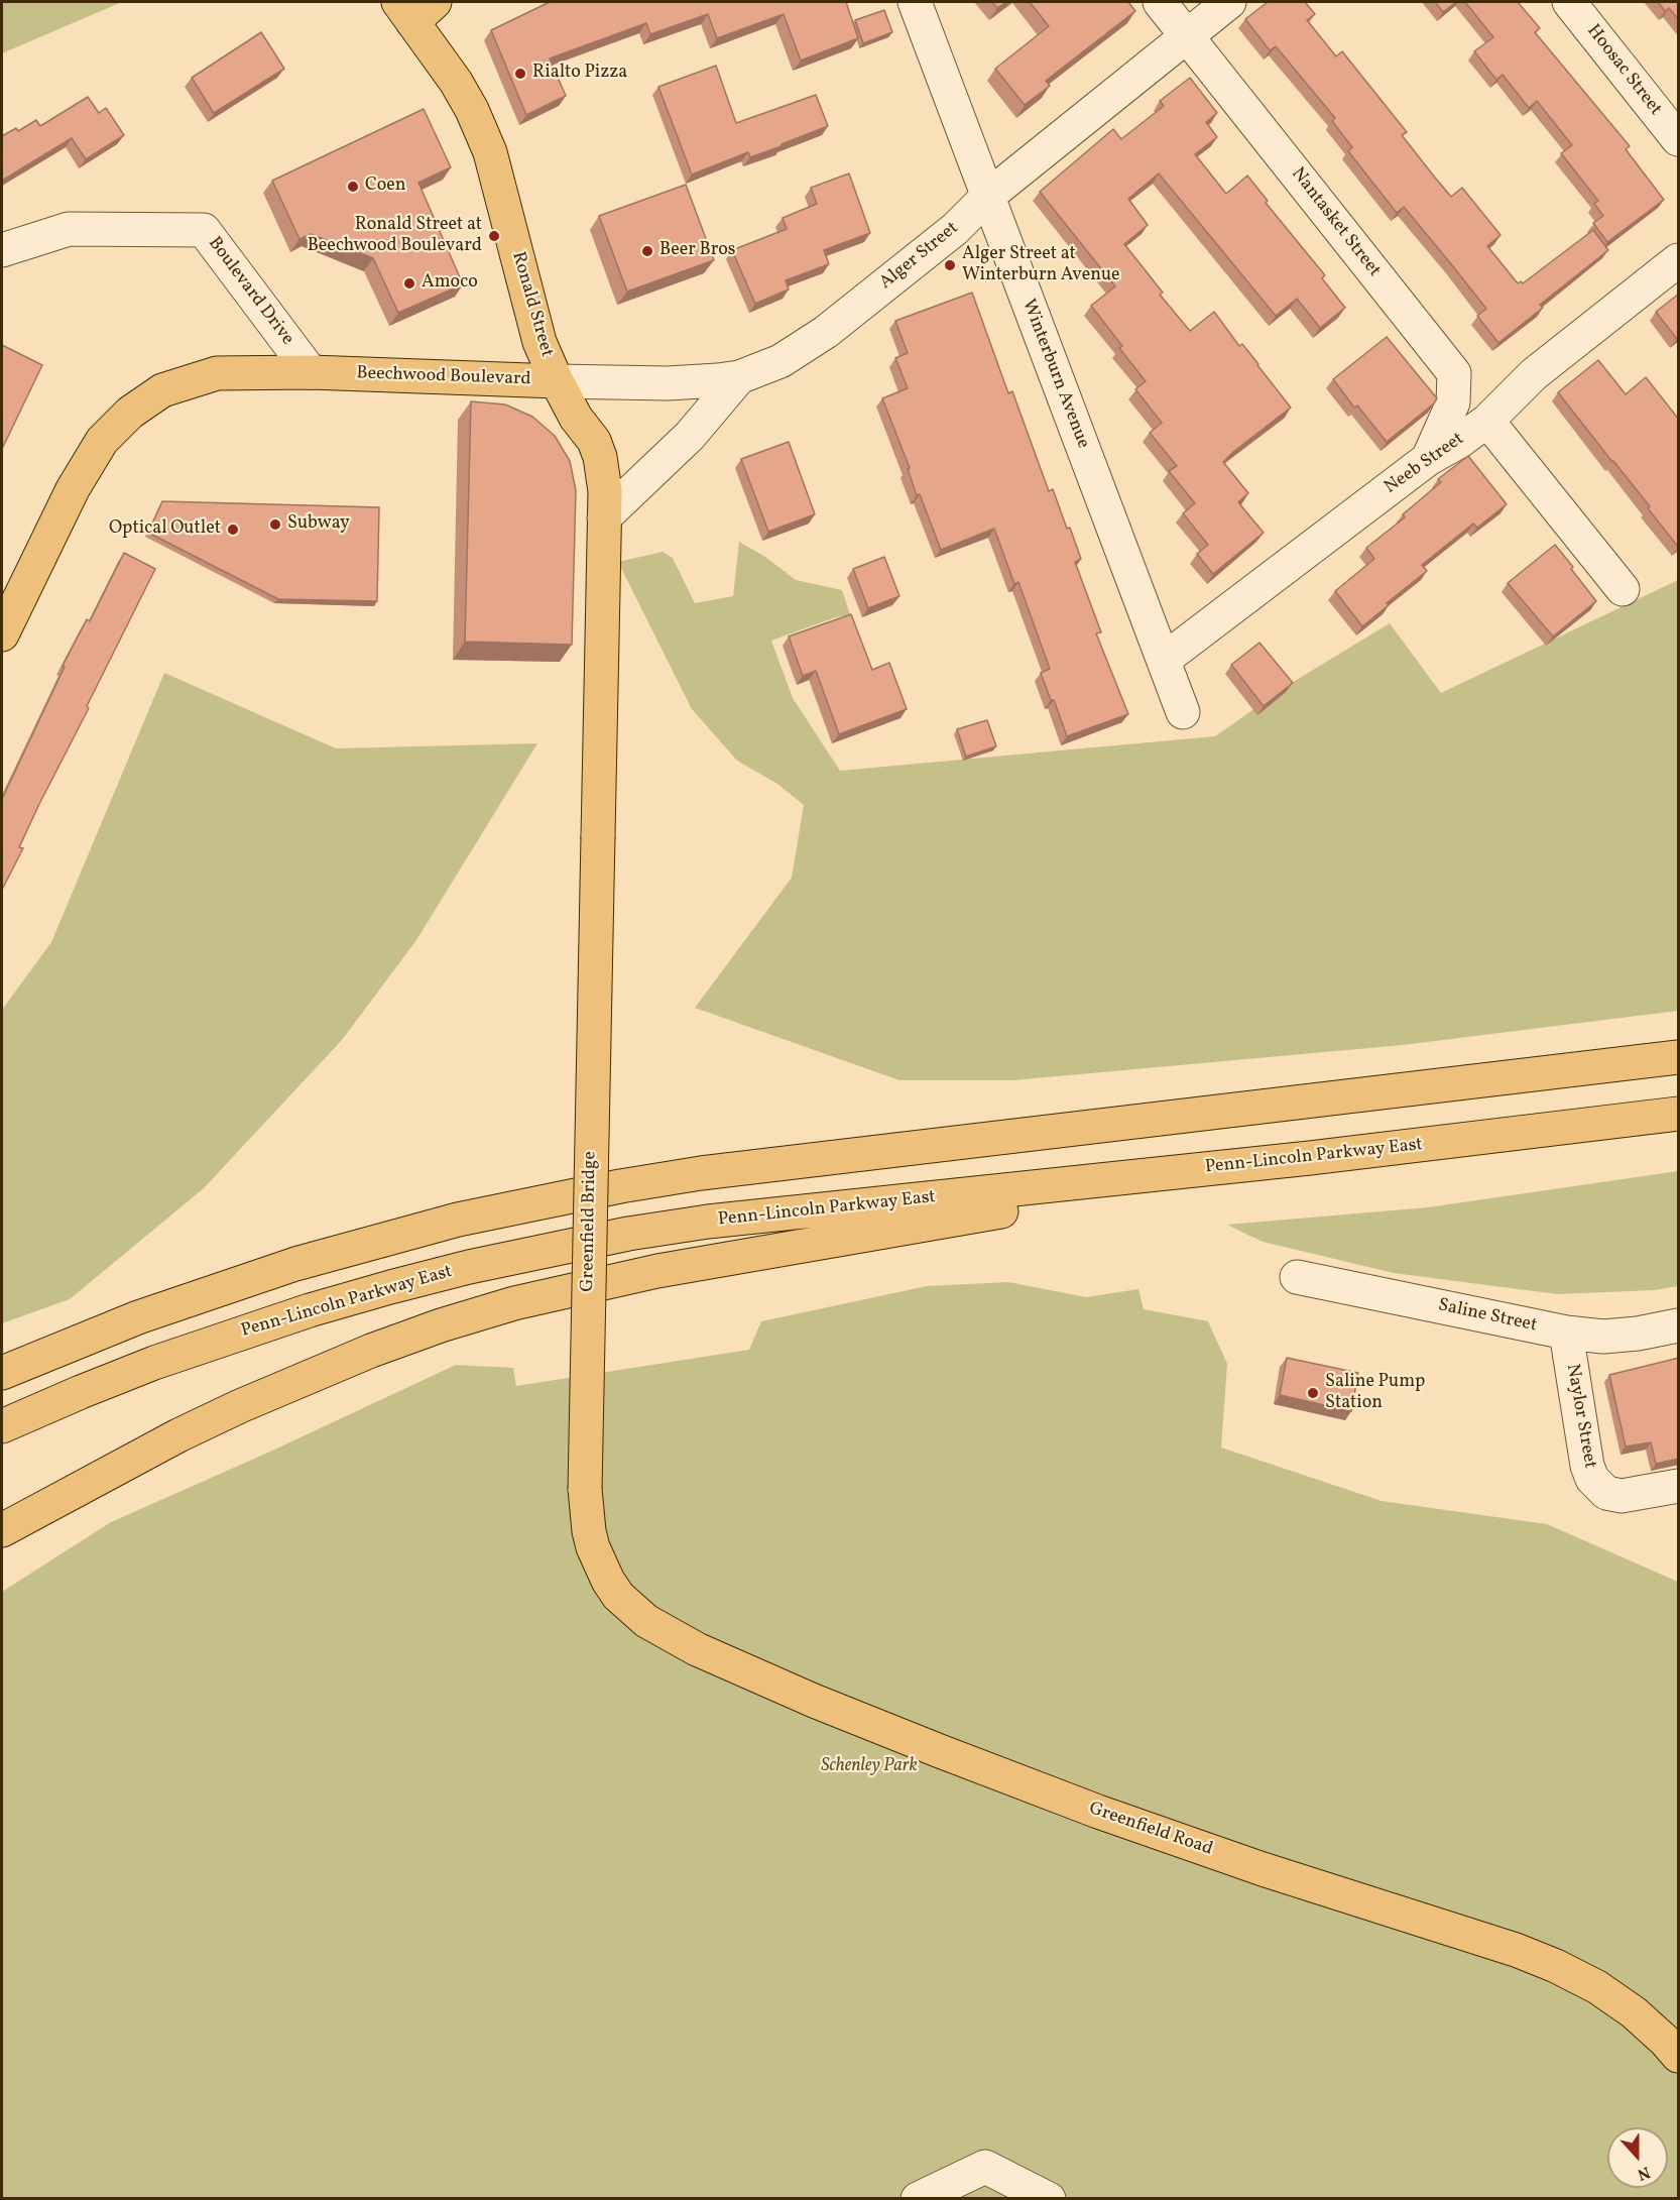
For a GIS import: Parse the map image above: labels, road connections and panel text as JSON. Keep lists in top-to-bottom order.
{
  "streets": {
    "main road": [
      "Ronald Street",
      "Beechwood Boulevard",
      "Penn-Lincoln Parkway East",
      "Greenfield Bridge",
      "Greenfield Road"
    ],
    "street": [
      "Hoosac Street",
      "Nantasket Street",
      "Alger Street",
      "Boulevard Drive",
      "Winterburn Avenue",
      "Neeb Street",
      "Saline Street",
      "Naylor Street"
    ]
  },
  "crossings": [
    ["Nantasket Street", "Alger Street"],
    ["Nantasket Street", "Neeb Street"],
    ["Alger Street", "Ronald Street"],
    ["Alger Street", "Winterburn Avenue"],
    ["Alger Street", "Beechwood Boulevard"],
    ["Boulevard Drive", "Beechwood Boulevard"],
    ["Ronald Street", "Beechwood Boulevard"],
    ["Winterburn Avenue", "Neeb Street"],
    ["Beechwood Boulevard", "Greenfield Bridge"],
    ["Greenfield Bridge", "Greenfield Road"],
    ["Saline Street", "Naylor Street"]
  ],
  "parks": ["Schenley Park"],
  "places": [
    "Rialto Pizza",
    "Coen",
    "Ronald Street at Beechwood Boulevard",
    "Beer Bros",
    "Alger Street at Winterburn Avenue",
    "Amoco",
    "Subway",
    "Optical Outlet",
    "Saline Pump Station"
  ],
  "north": "bottom"
}
